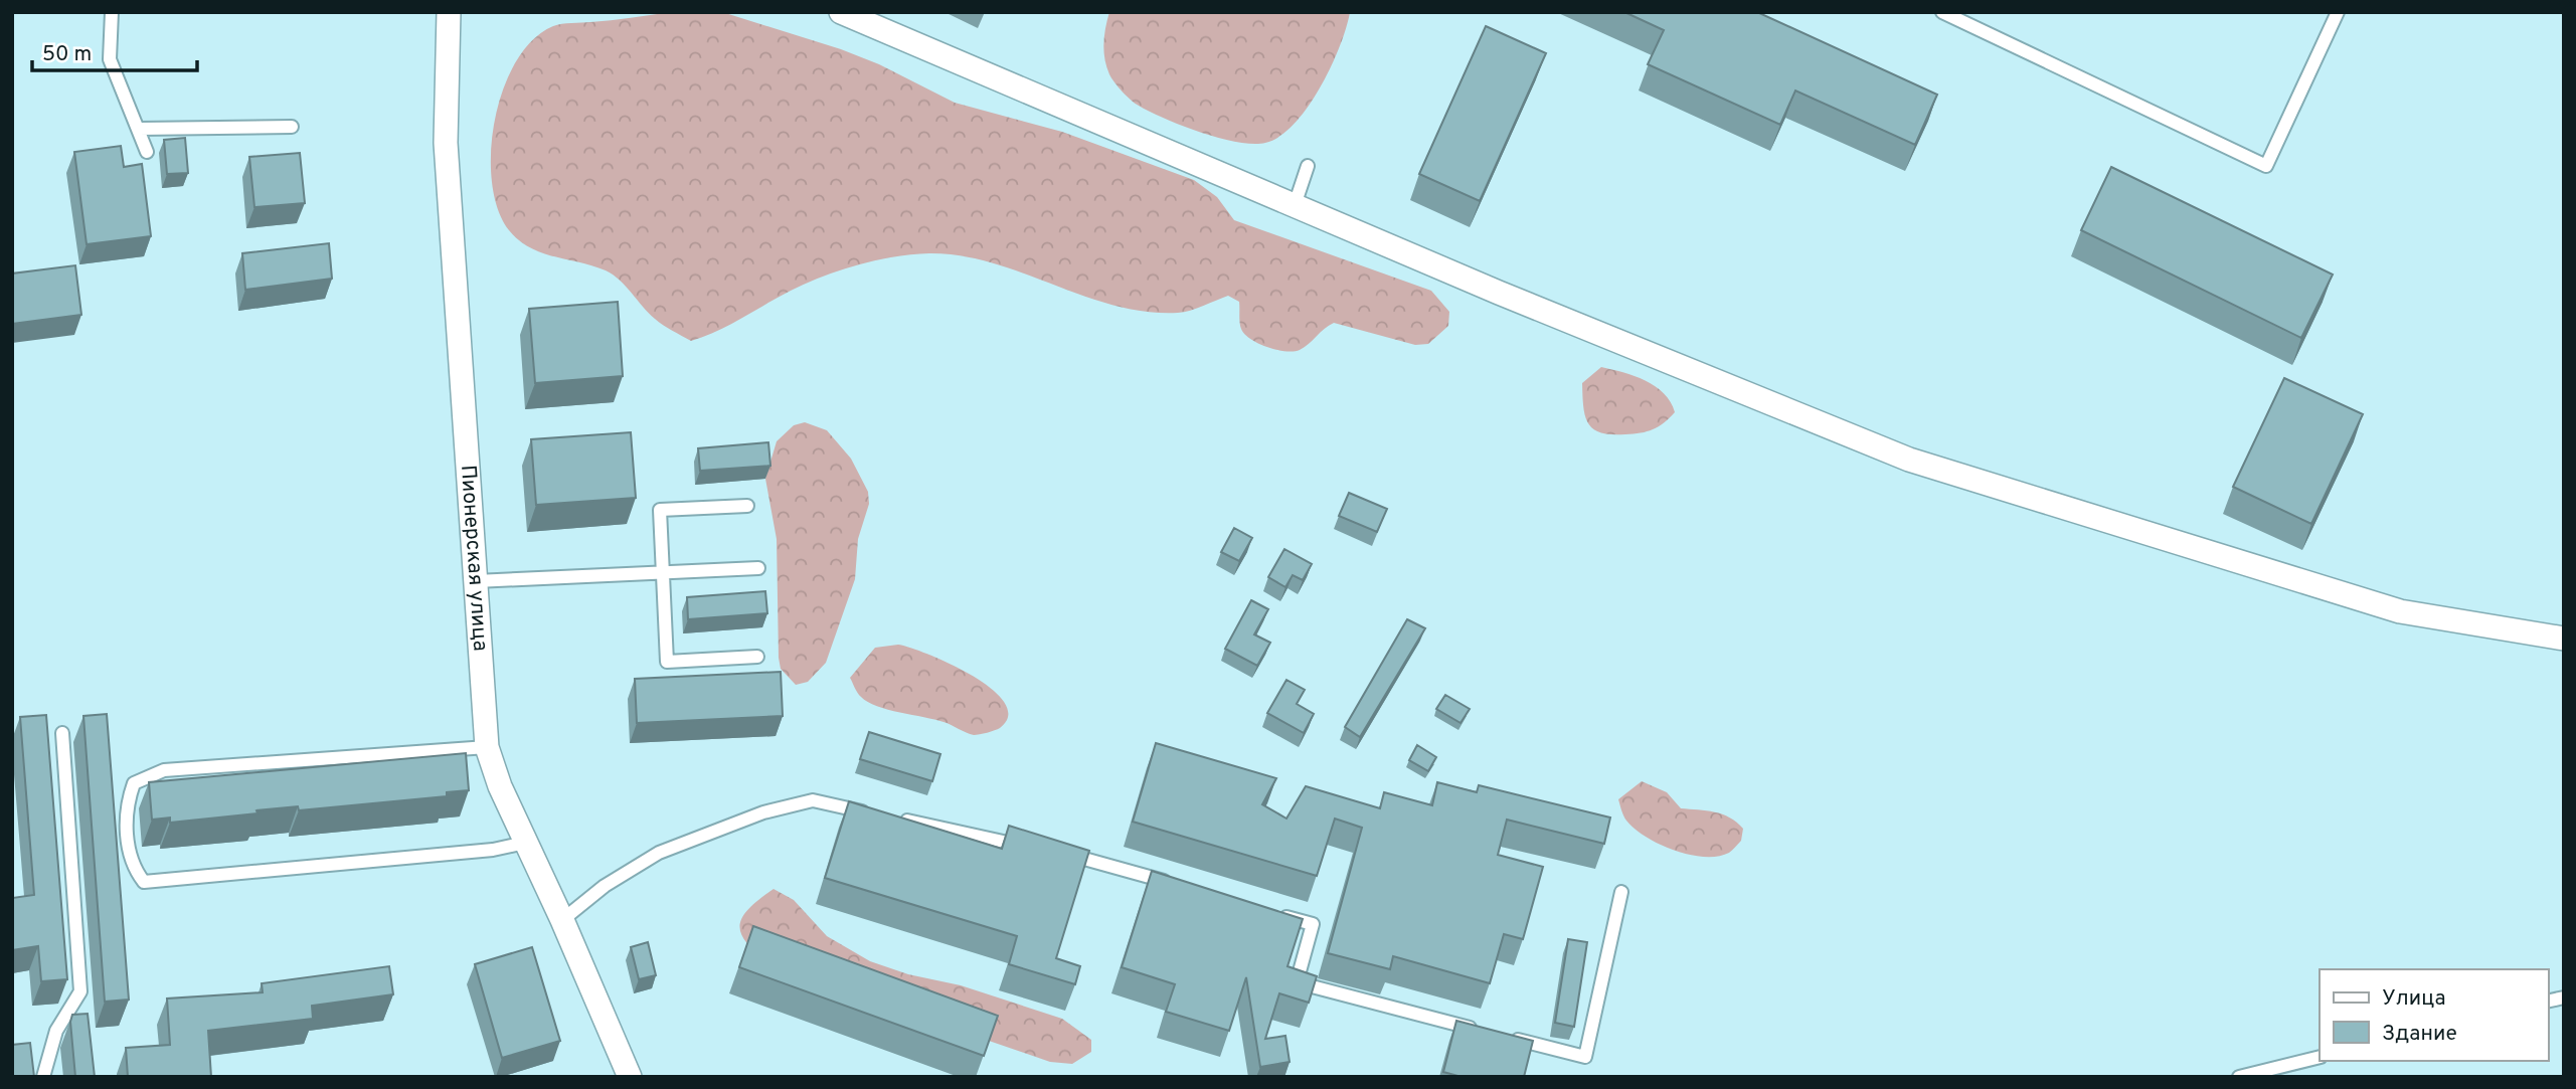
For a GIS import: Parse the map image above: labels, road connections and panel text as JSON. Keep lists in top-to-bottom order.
{
  "streets": {
    "street": ["Пионерская улица"]
  },
  "legend": ["Улица", "Здание"],
  "scale_bar": "50 m"
}
